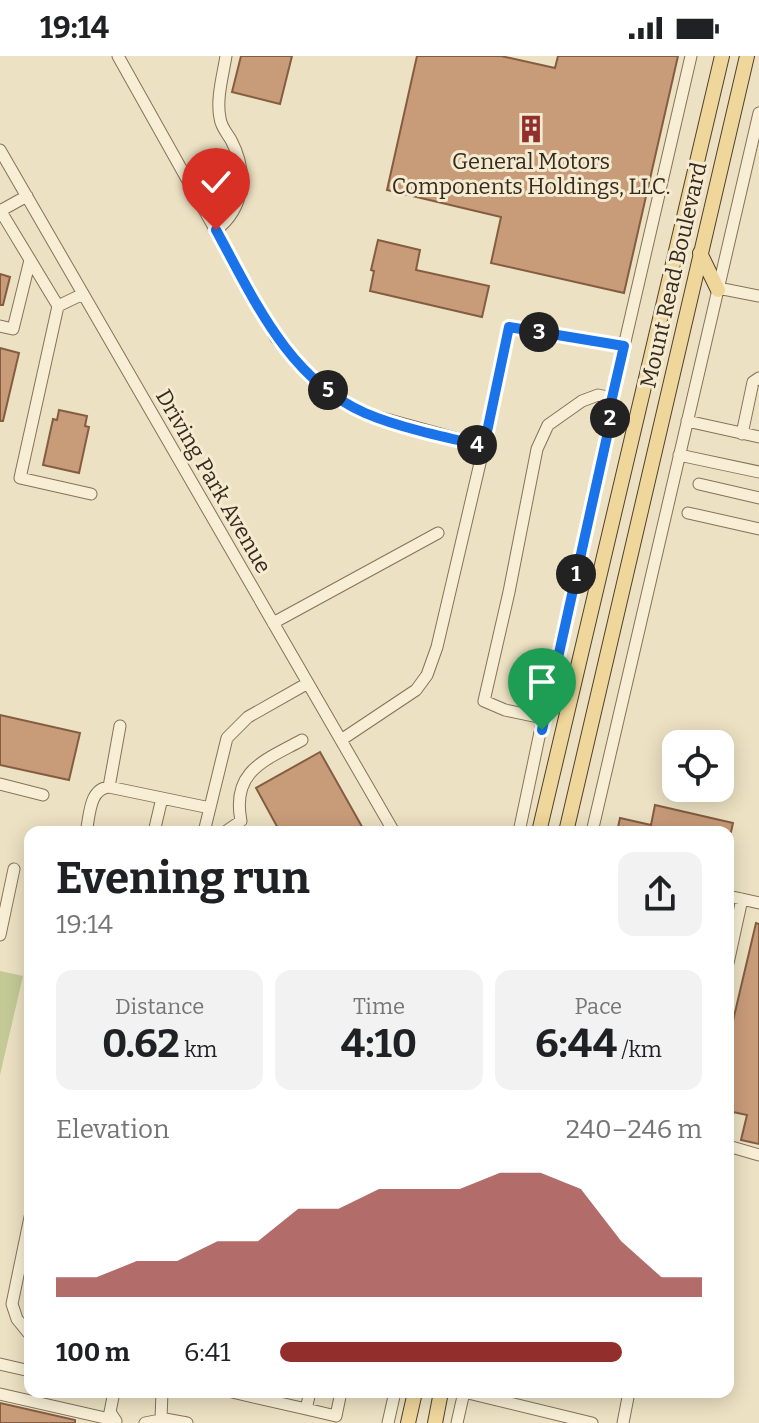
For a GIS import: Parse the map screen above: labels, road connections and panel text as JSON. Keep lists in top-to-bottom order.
{
  "streets": {
    "main road": ["Mount Read Boulevard"],
    "street": ["Driving Park Avenue"]
  },
  "places": {
    "building": ["General Motors Components Holdings, LLC."]
  },
  "page": {
    "status": "19:14",
    "pins": [
      "3",
      "5",
      "2",
      "4",
      "1"
    ],
    "heading": ["Evening run", "19:14"],
    "stats": [
      ["Distance", "0.62 km"],
      ["Time", "4:10"],
      ["Pace", "6:44 /km"]
    ],
    "chart": ["Elevation", "240–246 m"],
    "list": [
      {
        "name": "100 m",
        "note": "6:41"
      }
    ]
  }
}
